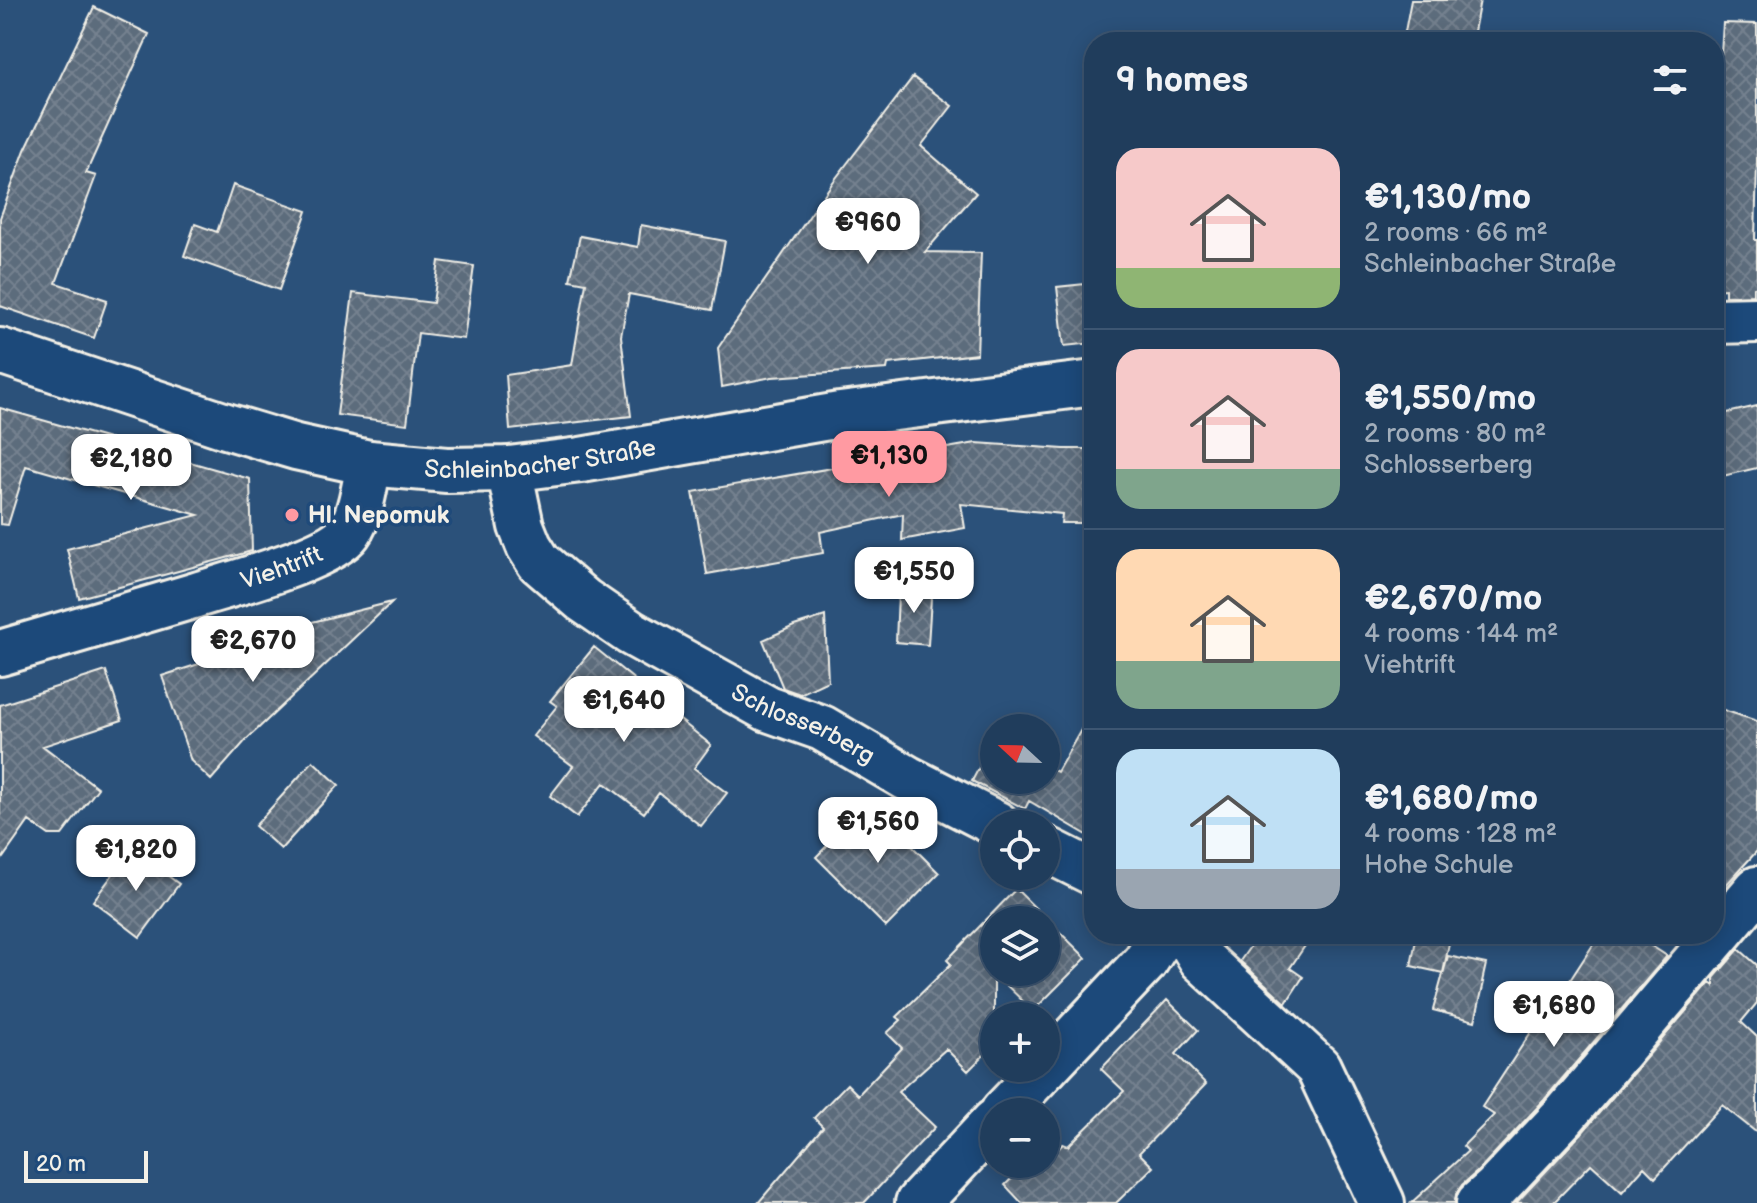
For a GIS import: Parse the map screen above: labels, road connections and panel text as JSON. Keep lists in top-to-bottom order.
{
  "streets": {
    "street": ["Schleinbacher Straße", "Viehtrift", "Schlosserberg"]
  },
  "crossings": [
    ["Schleinbacher Straße", "Viehtrift"],
    ["Schleinbacher Straße", "Schlosserberg"]
  ],
  "places": ["Hl. Nepomuk"],
  "scale_bar": "20 m",
  "north": "left",
  "page": {
    "heading": "9 homes",
    "list": [
      {
        "name": "€1,130/mo",
        "note": "2 rooms · 66 m² · Schleinbacher Straße"
      },
      {
        "name": "€1,550/mo",
        "note": "2 rooms · 80 m² · Schlosserberg"
      },
      {
        "name": "€2,670/mo",
        "note": "4 rooms · 144 m² · Viehtrift"
      },
      {
        "name": "€1,680/mo",
        "note": "4 rooms · 128 m² · Hohe Schule"
      }
    ],
    "price": [
      "€960",
      "€1,130",
      "€2,180",
      "€1,550",
      "€2,670",
      "€1,640",
      "€1,560",
      "€1,820",
      "€1,680"
    ],
    "map_buttons": ["+", "−"],
    "scale": "20 m"
  }
}
